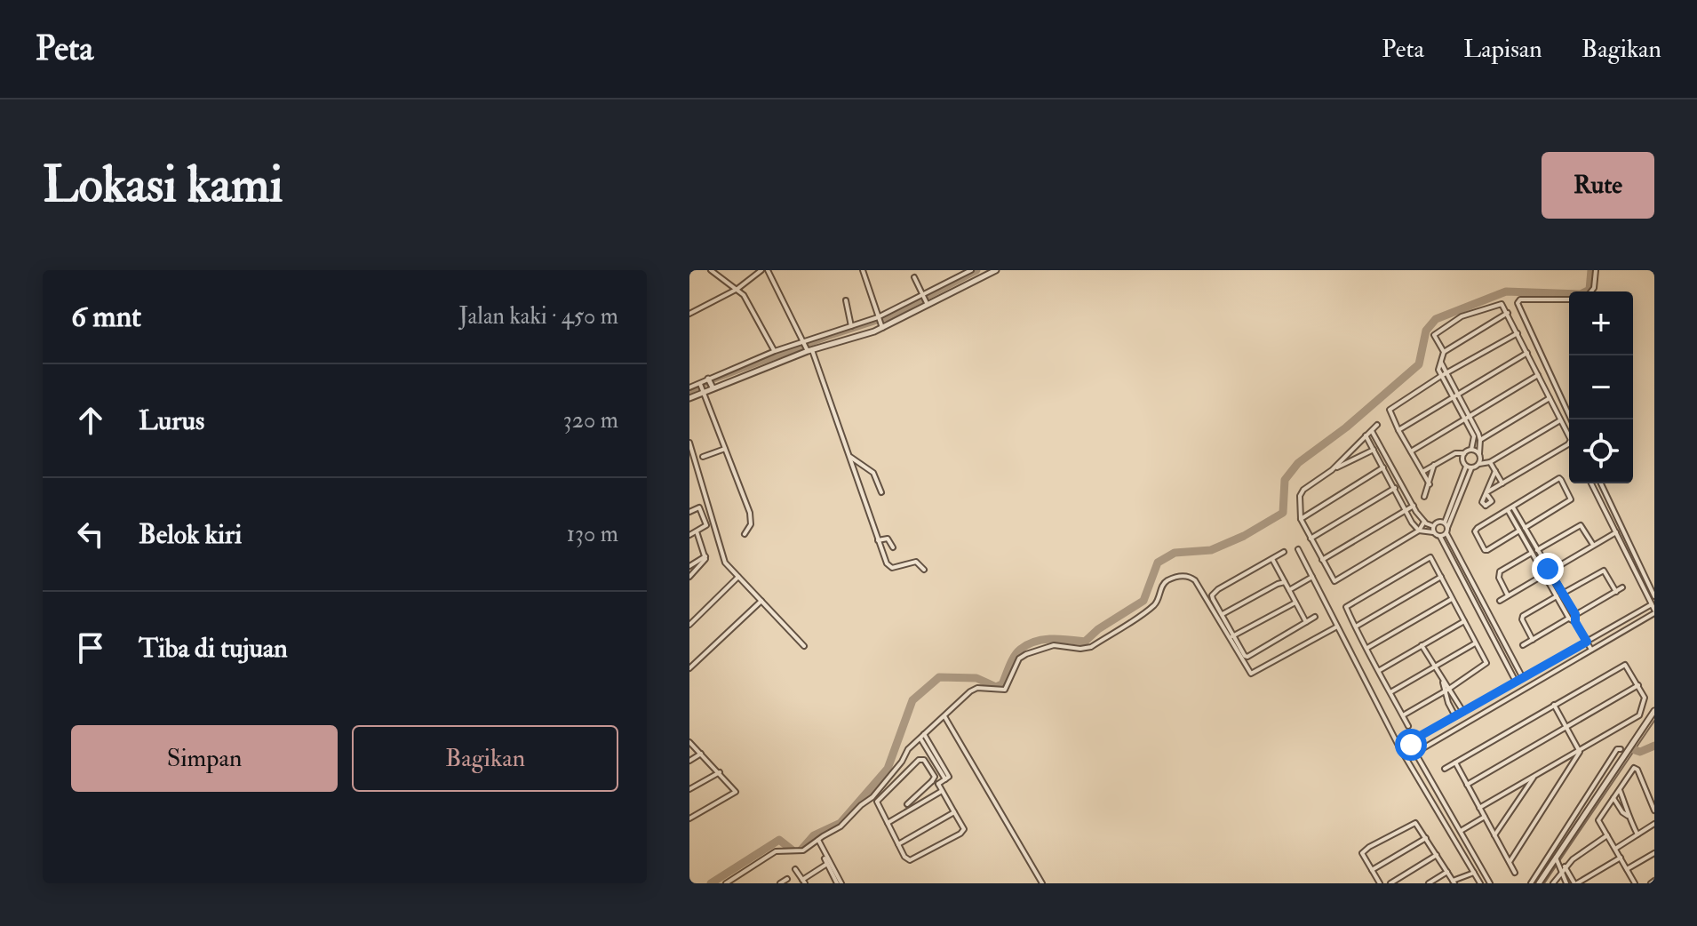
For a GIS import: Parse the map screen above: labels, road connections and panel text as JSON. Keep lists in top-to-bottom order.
{
  "page": {
    "header": "Peta",
    "nav": ["Peta", "Lapisan", "Bagikan"],
    "buttons": [
      "Rute",
      ["Simpan", "Bagikan"]
    ],
    "title": "Lokasi kami",
    "heading": ["6 mnt", "Jalan kaki · 450 m"],
    "map_buttons": ["+", "−"],
    "list": [
      ["Lurus", "320 m"],
      ["Belok kiri", "130 m"],
      "Tiba di tujuan"
    ]
  }
}
